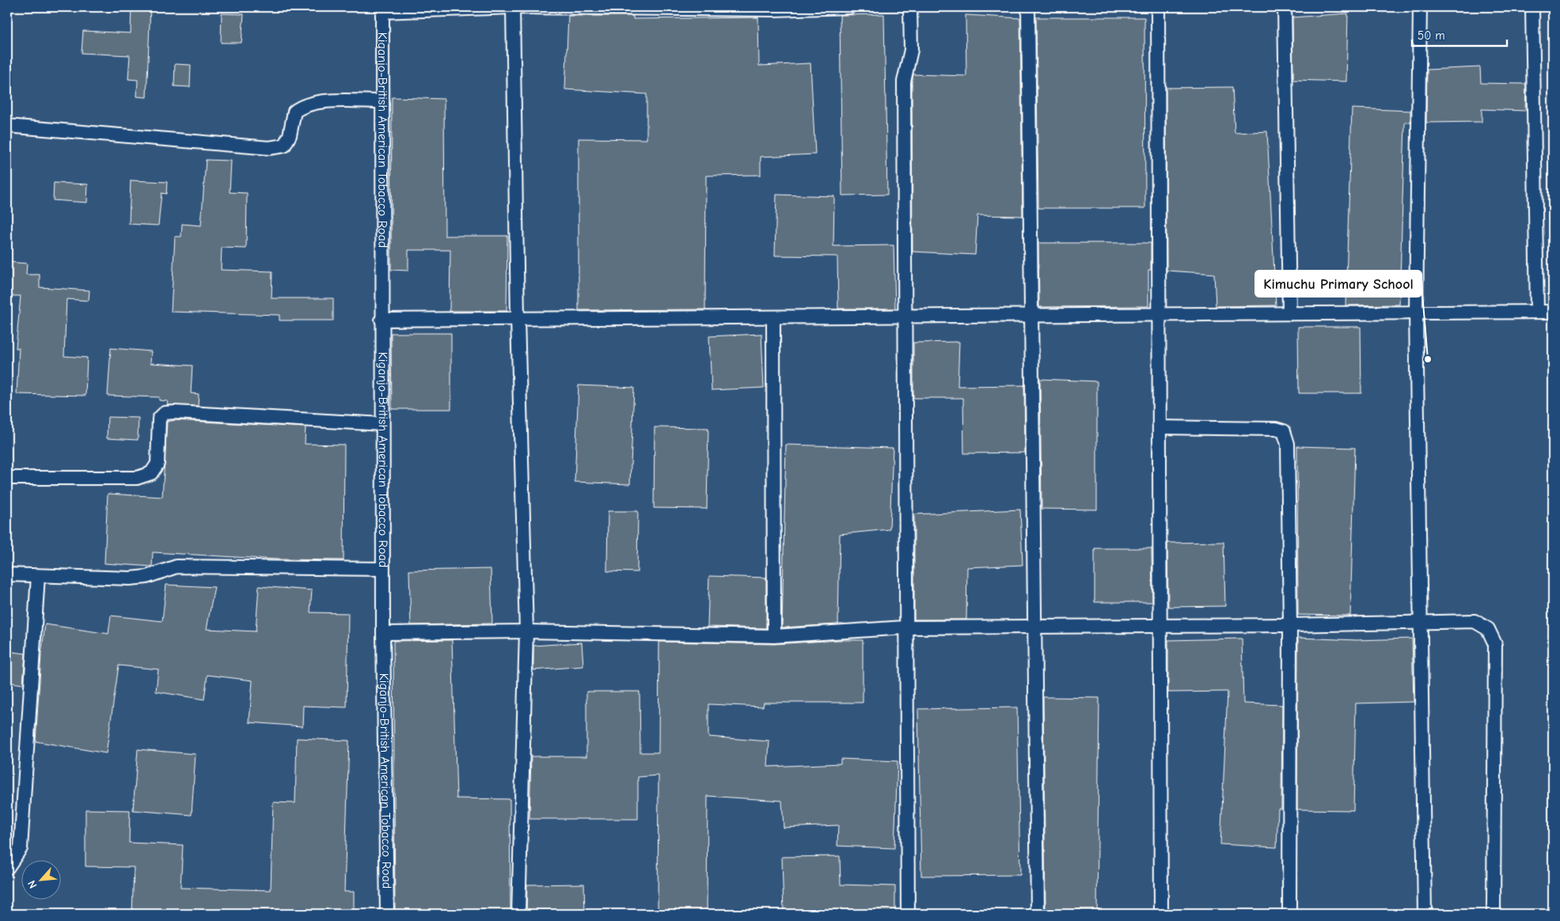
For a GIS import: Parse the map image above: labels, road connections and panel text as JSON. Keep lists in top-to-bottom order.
{
  "streets": {
    "street": ["Kiganjo-British American Tobacco Road"]
  },
  "places": ["Kimuchu Primary School"],
  "scale_bar": "50 m",
  "north": "bottom left"
}
